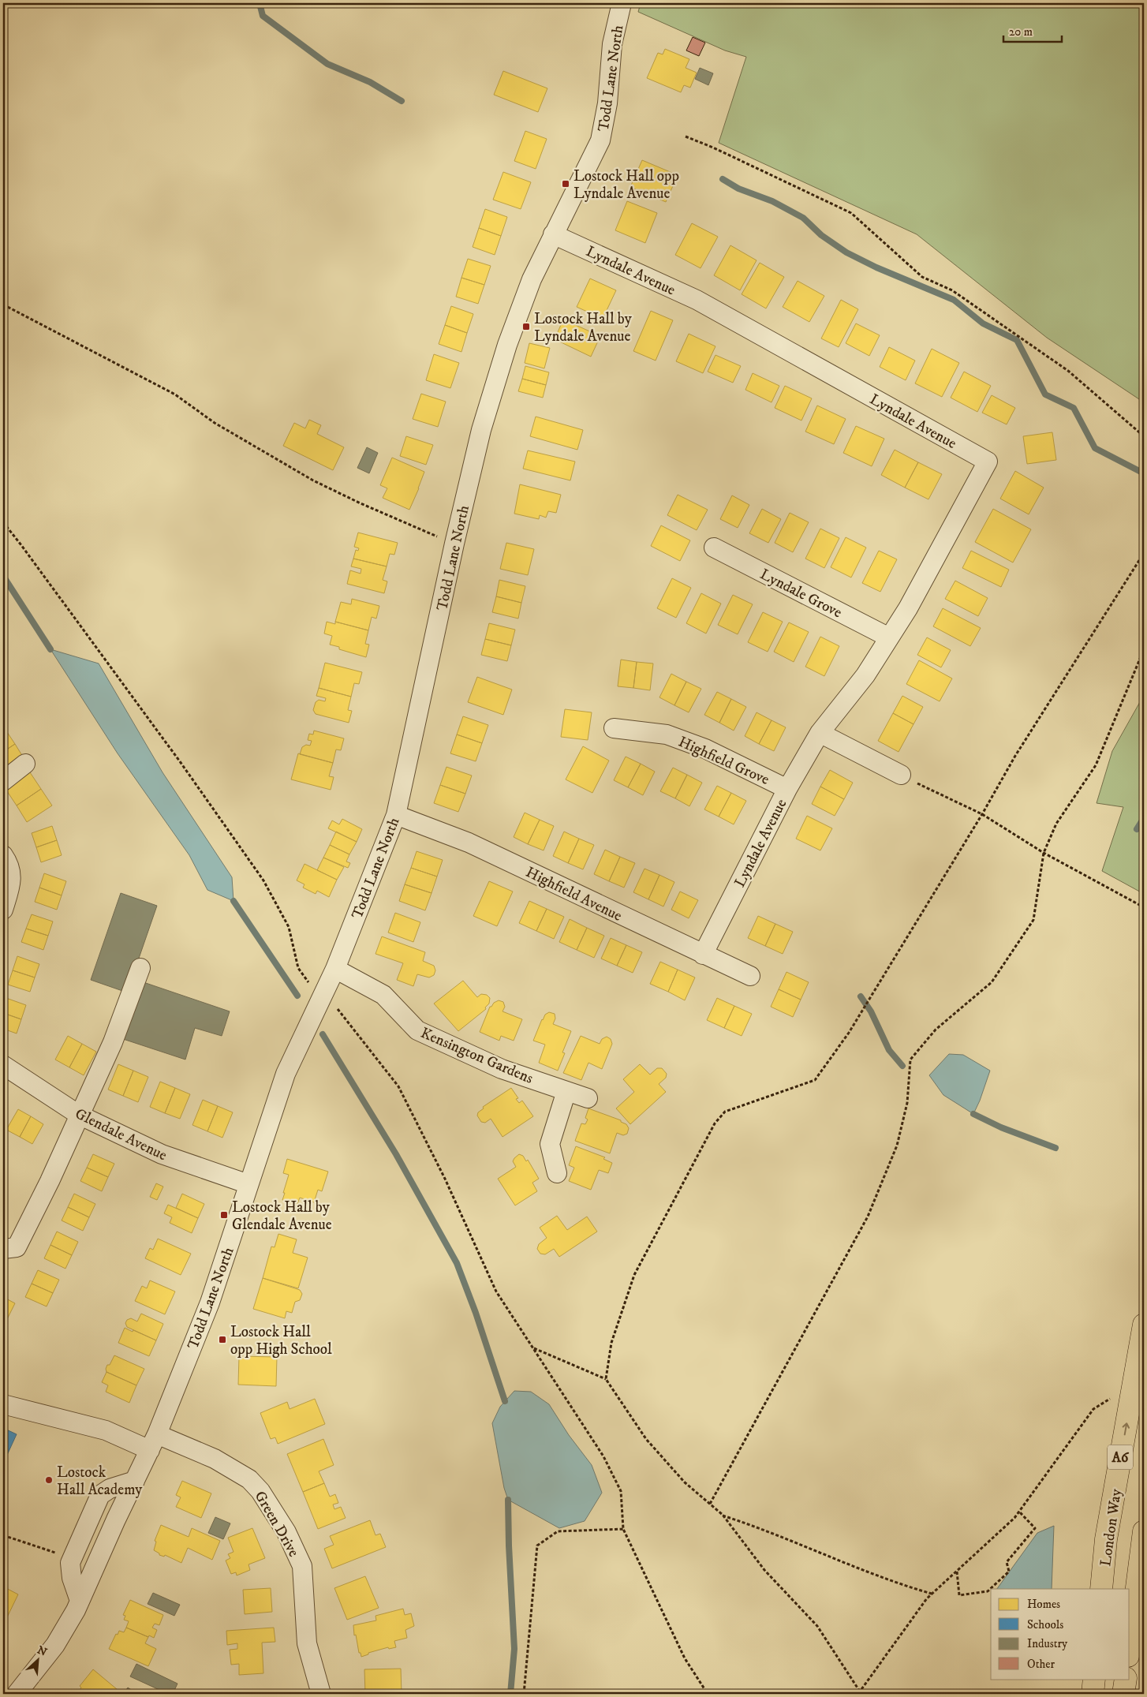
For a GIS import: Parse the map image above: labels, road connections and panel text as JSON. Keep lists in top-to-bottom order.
{
  "streets": {
    "highway": ["A6", "London Way"],
    "street": [
      "Todd Lane North",
      "Lyndale Avenue",
      "Lyndale Grove",
      "Highfield Grove",
      "Highfield Avenue",
      "Kensington Gardens",
      "Glendale Avenue",
      "Green Drive"
    ]
  },
  "crossings": [
    ["Todd Lane North", "Lyndale Avenue"],
    ["Todd Lane North", "Highfield Avenue"],
    ["Todd Lane North", "Kensington Gardens"],
    ["Todd Lane North", "Glendale Avenue"],
    ["Todd Lane North", "Green Drive"],
    ["Lyndale Avenue", "Lyndale Grove"],
    ["Lyndale Avenue", "Highfield Grove"],
    ["Lyndale Avenue", "Highfield Avenue"]
  ],
  "one_way": ["London Way"],
  "places": {
    "transit": [
      "Lostock Hall opp Lyndale Avenue",
      "Lostock Hall by Lyndale Avenue",
      "Lostock Hall by Glendale Avenue",
      "Lostock Hall opp High School"
    ],
    "other": ["Lostock Hall Academy"]
  },
  "legend": [
    "Homes",
    "Schools",
    "Industry",
    "Other"
  ],
  "scale_bar": "20 m",
  "north": "top right"
}
